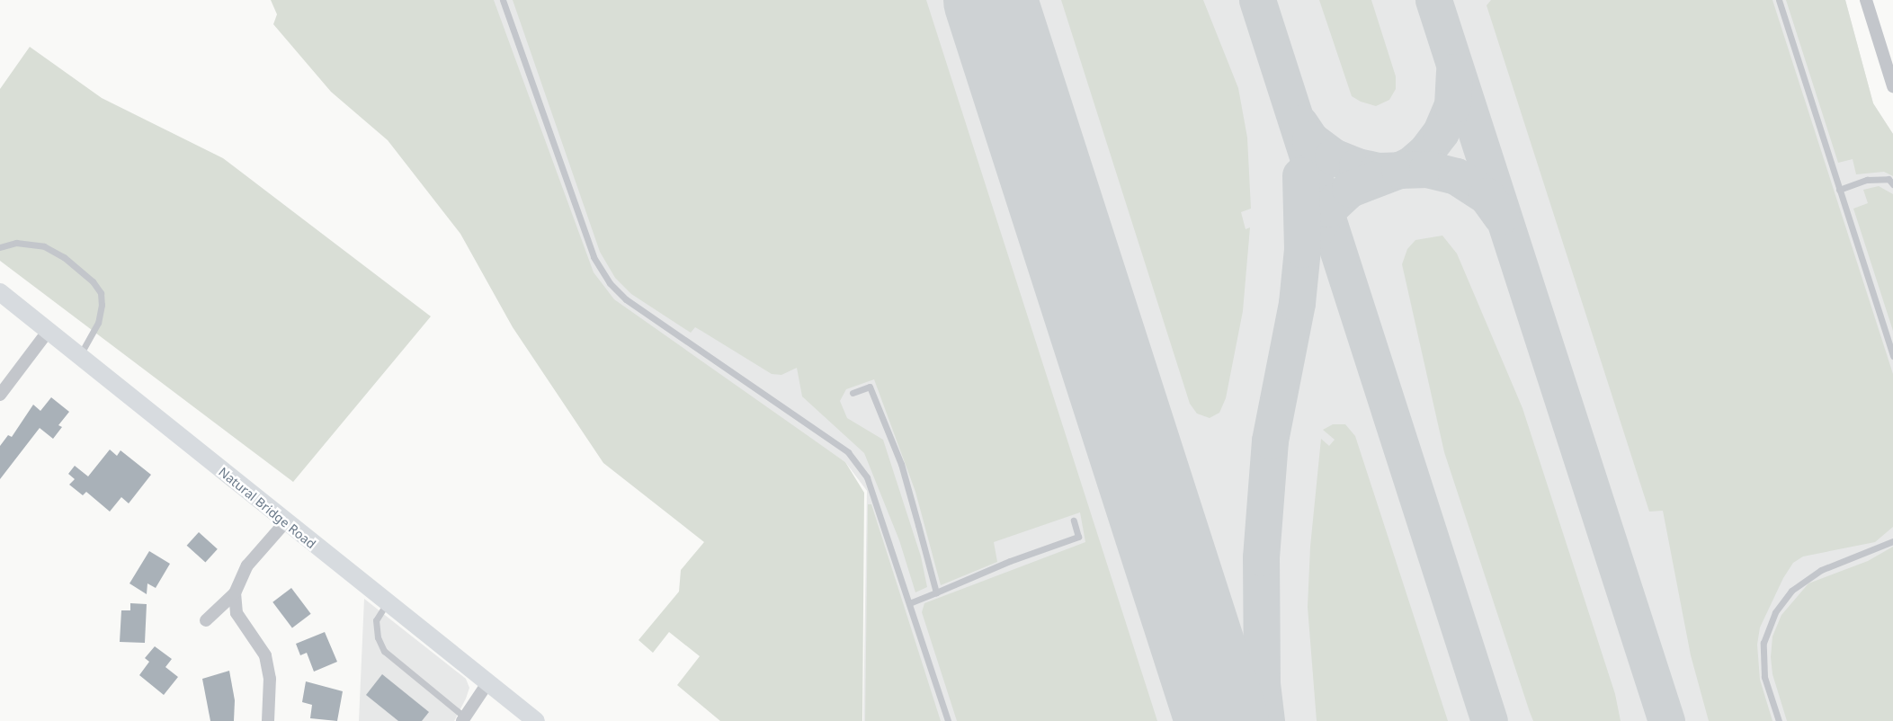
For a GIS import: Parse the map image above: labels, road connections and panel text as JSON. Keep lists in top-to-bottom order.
{
  "streets": {
    "main road": ["Natural Bridge Road"]
  }
}
